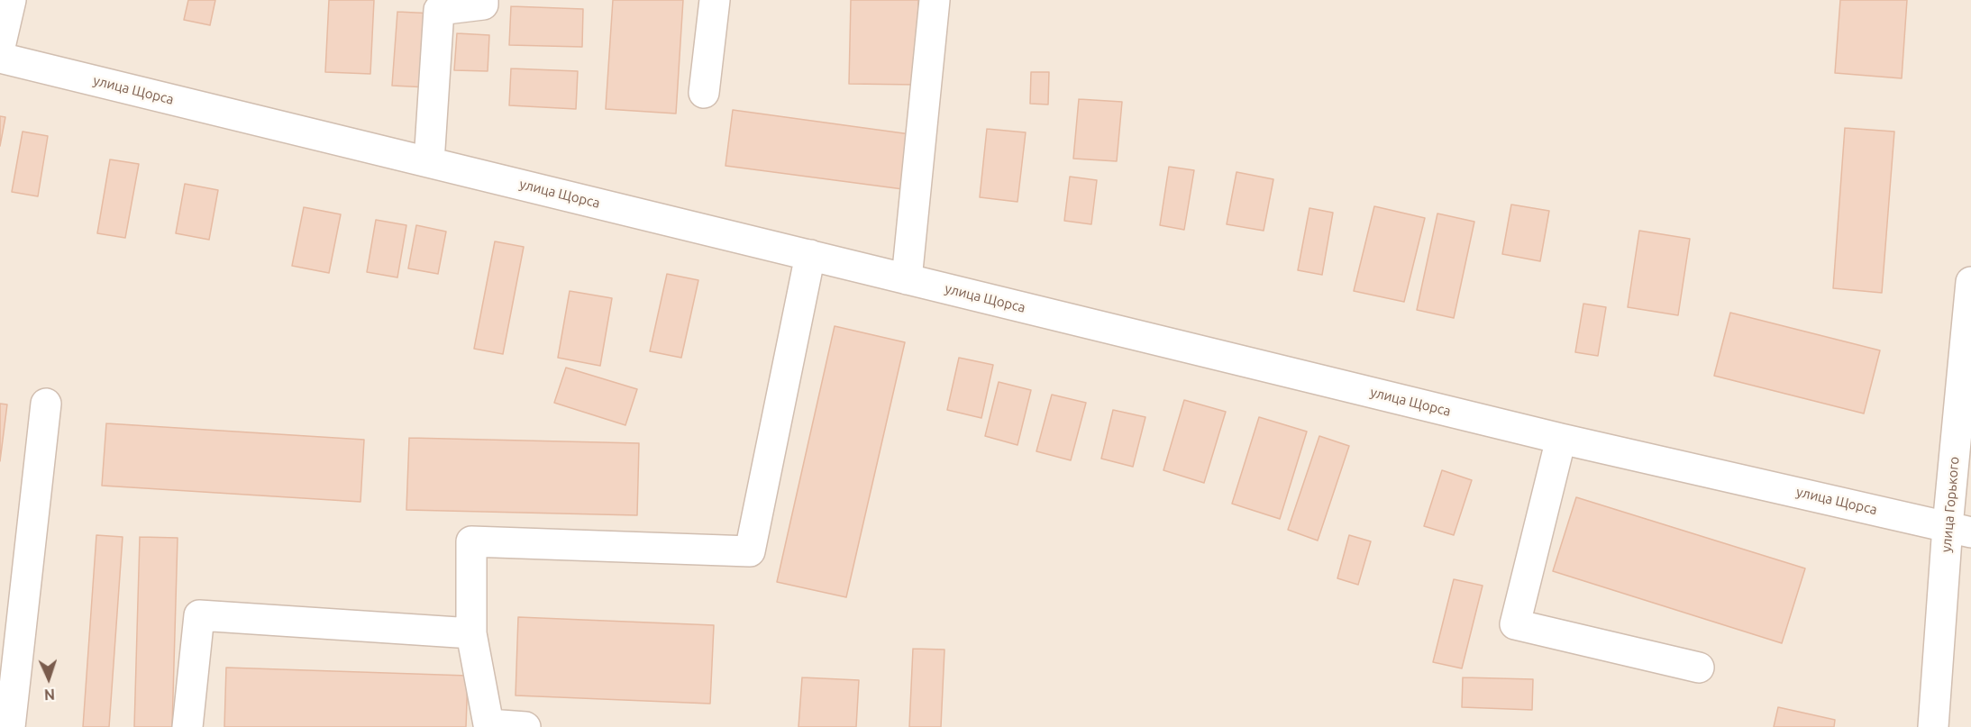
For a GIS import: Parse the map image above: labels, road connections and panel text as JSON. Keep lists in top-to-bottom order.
{
  "streets": {
    "street": ["улица Щорса", "улица Горького"]
  },
  "crossings": [
    ["улица Щорса", "улица Горького"]
  ],
  "north": "bottom"
}
